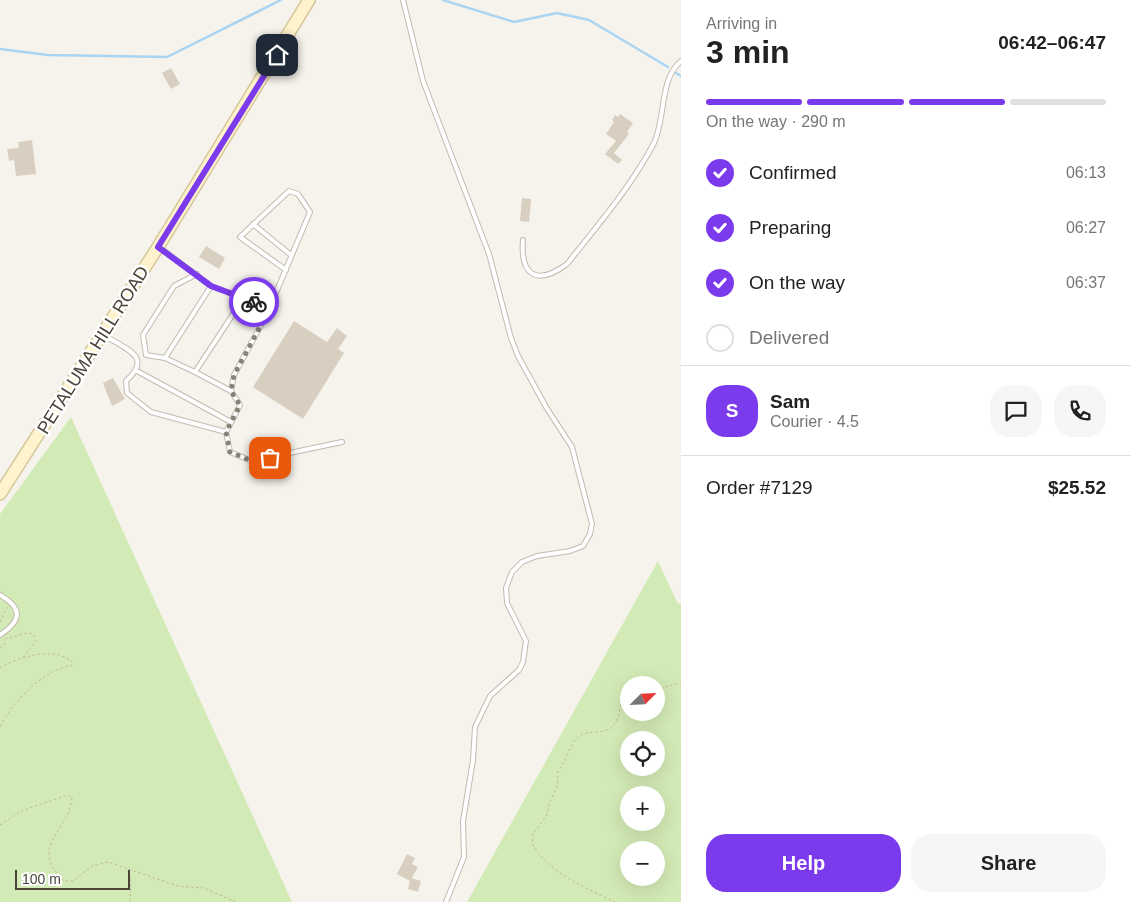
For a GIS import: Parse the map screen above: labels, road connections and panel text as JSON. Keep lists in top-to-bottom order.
{
  "streets": {
    "main road": ["PETALUMA HILL ROAD"]
  },
  "scale_bar": "100 m",
  "north": "top right",
  "page": {
    "heading": ["3 min", "Arriving in", "06:42–06:47"],
    "panel": [
      "Sam",
      "Courier · 4.5",
      "Order #7129",
      "$25.52"
    ],
    "bar": "On the way · 290 m",
    "list": [
      ["Confirmed", "06:13"],
      ["Preparing", "06:27"],
      ["On the way", "06:37"],
      "Delivered"
    ],
    "round": "S",
    "map_buttons": ["+", "−"],
    "buttons": ["Help", "Share"],
    "scale": "100 m"
  }
}
